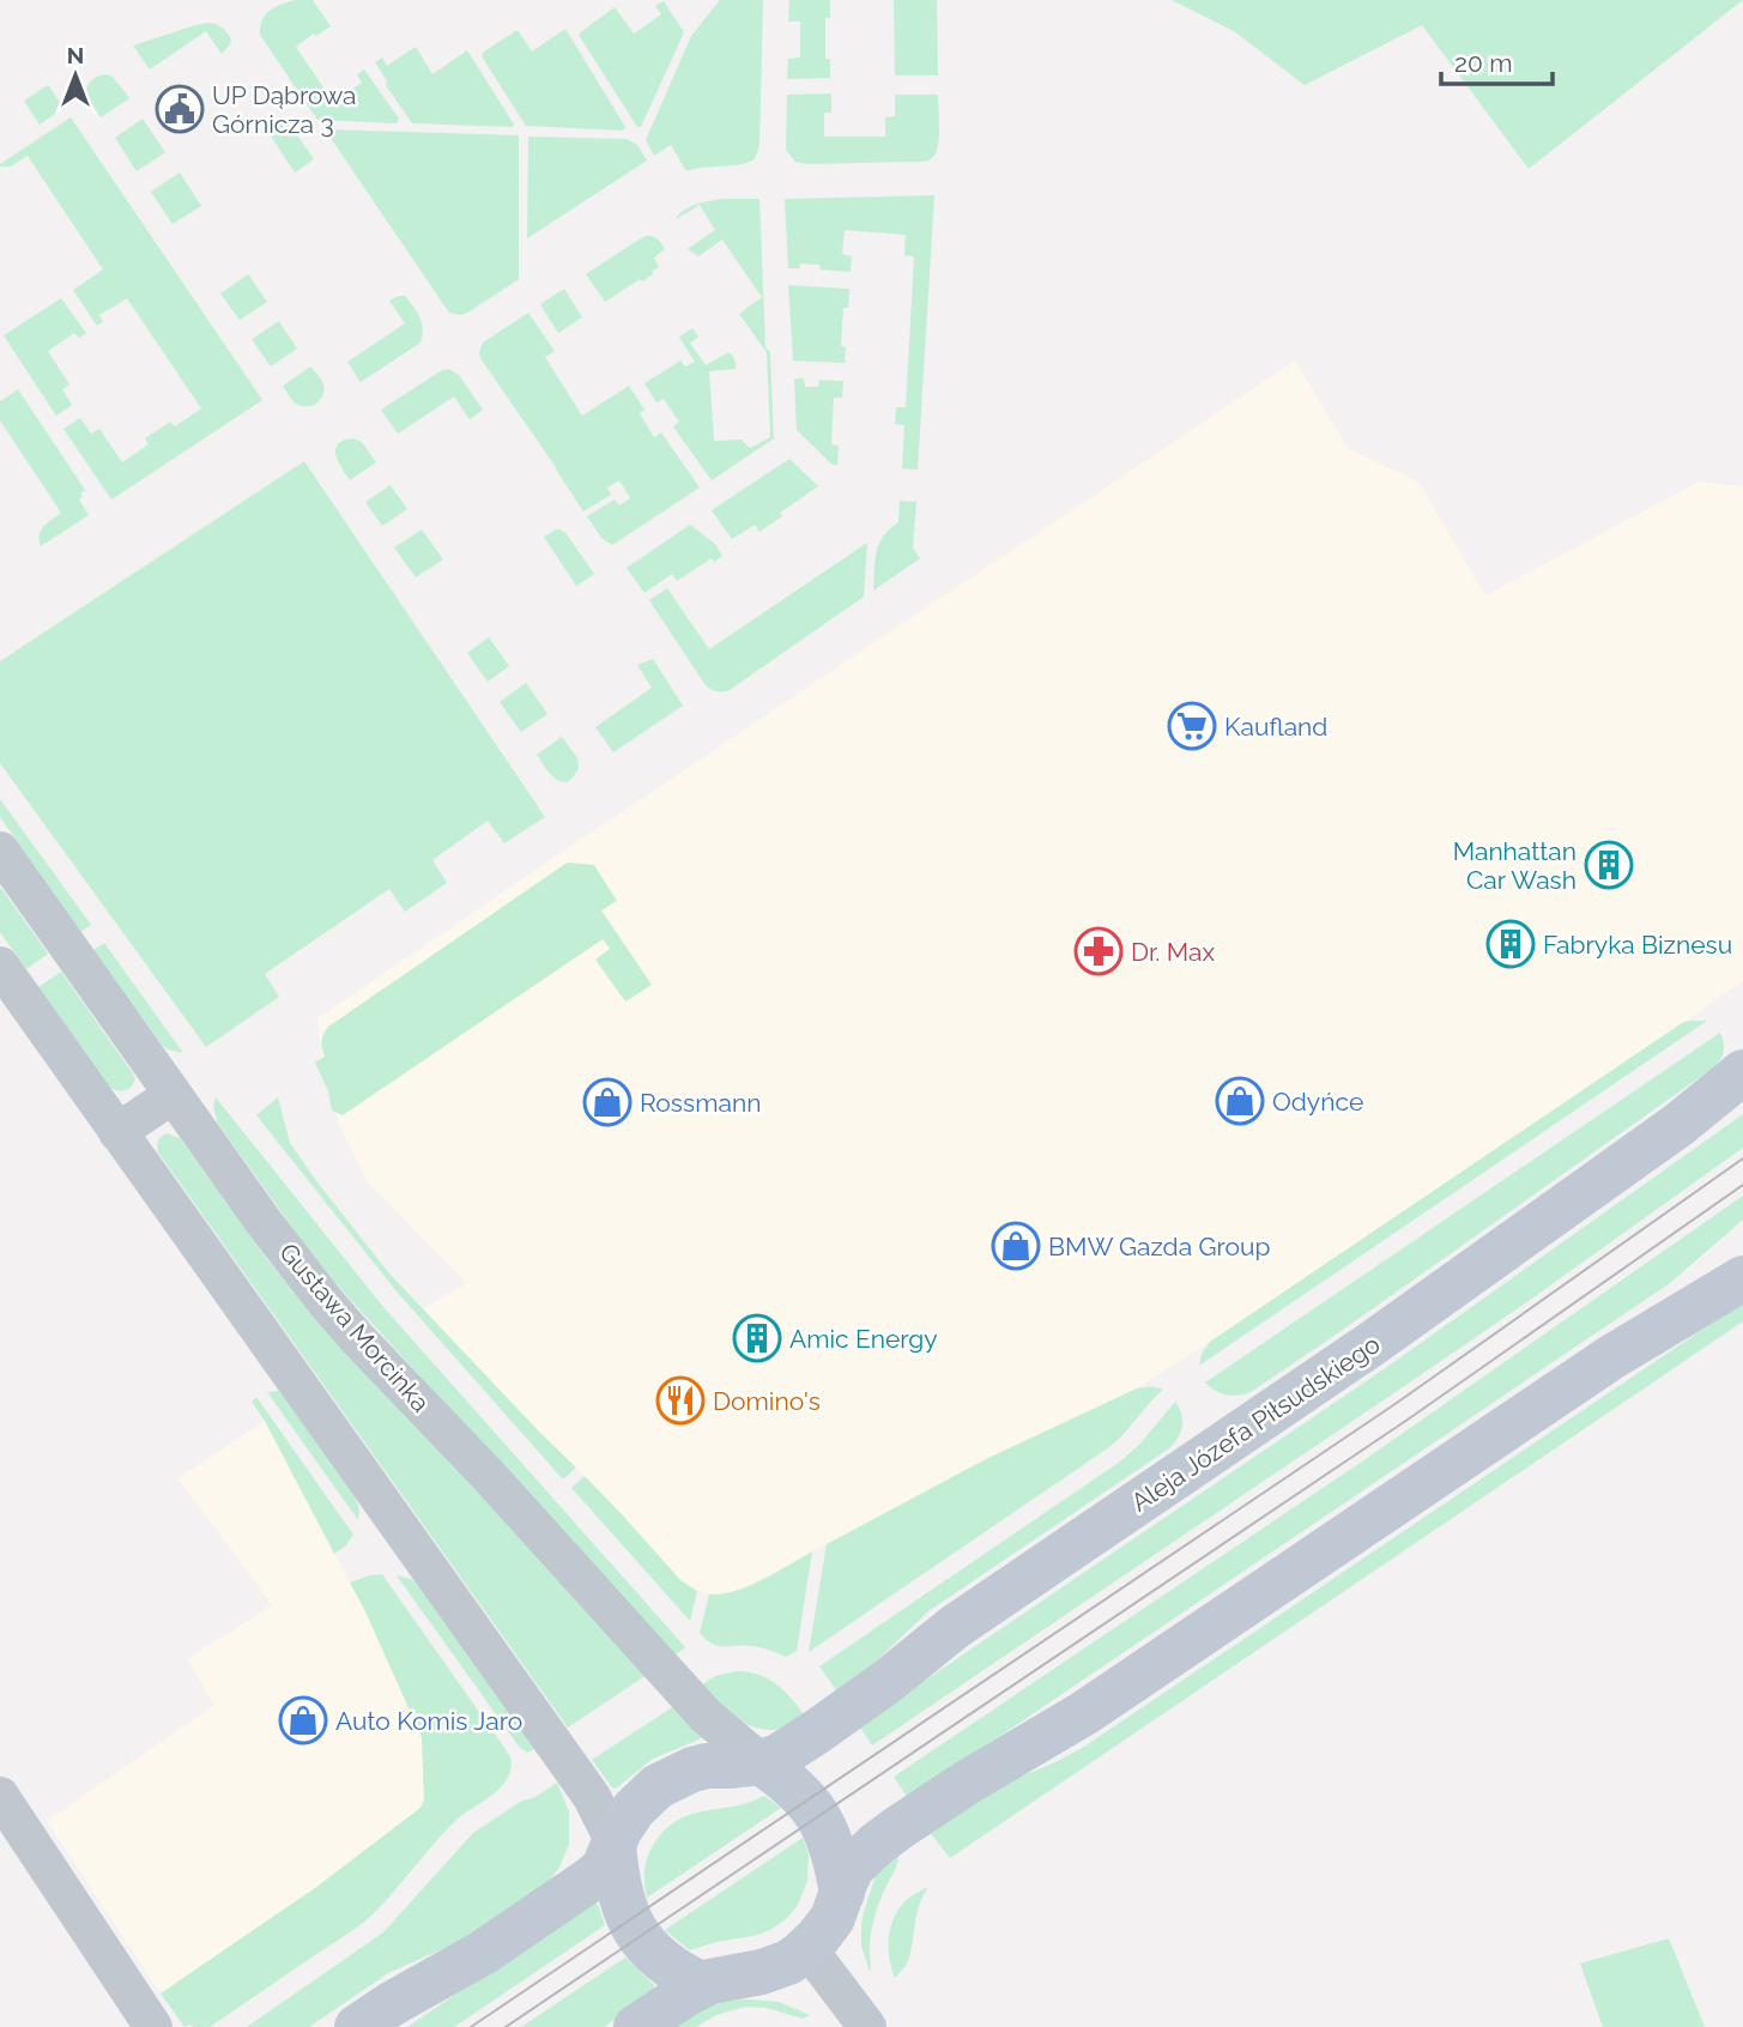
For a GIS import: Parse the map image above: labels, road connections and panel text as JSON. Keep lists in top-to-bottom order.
{
  "streets": {
    "street": ["Gustawa Morcinka", "Aleja Józefa Piłsudskiego"]
  },
  "crossings": [
    ["Gustawa Morcinka", "Aleja Józefa Piłsudskiego"]
  ],
  "places": {
    "public building": ["UP Dąbrowa Górnicza 3"],
    "supermarket": ["Kaufland"],
    "building": ["Manhattan Car Wash", "Fabryka Biznesu", "Amic Energy"],
    "pharmacy": ["Dr. Max"],
    "shop": [
      "Odyńce",
      "Rossmann",
      "BMW Gazda Group",
      "Auto Komis Jaro"
    ],
    "restaurant": ["Domino's"]
  },
  "scale_bar": "20 m",
  "north": "top"
}
